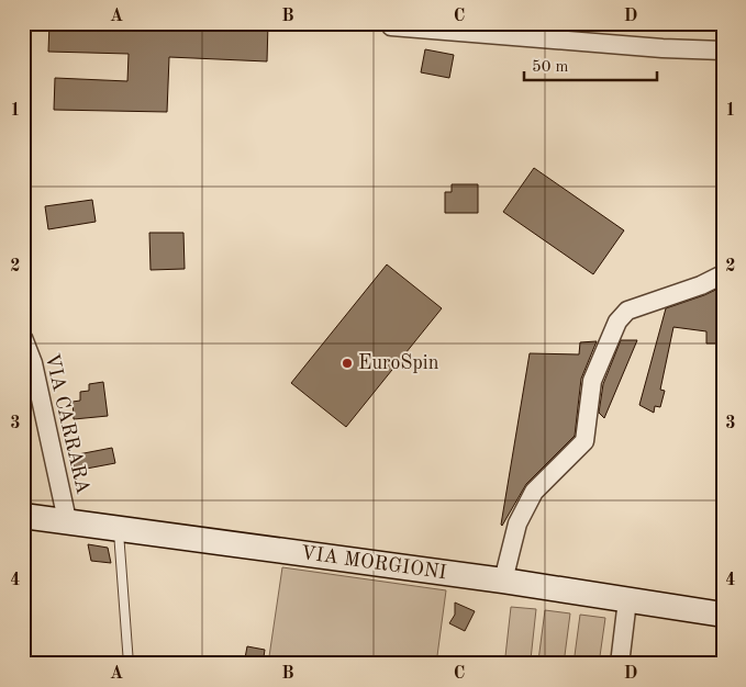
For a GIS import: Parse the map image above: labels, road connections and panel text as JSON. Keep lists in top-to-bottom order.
{
  "streets": {
    "main road": ["VIA MORGIONI"],
    "street": ["VIA CARRARA"]
  },
  "crossings": [
    ["VIA CARRARA", "VIA MORGIONI"]
  ],
  "places": ["EuroSpin"],
  "scale_bar": "50 m",
  "grid": {
    "columns": [
      "A",
      "B",
      "C",
      "D"
    ],
    "rows": [
      "1",
      "2",
      "3",
      "4"
    ]
  }
}
